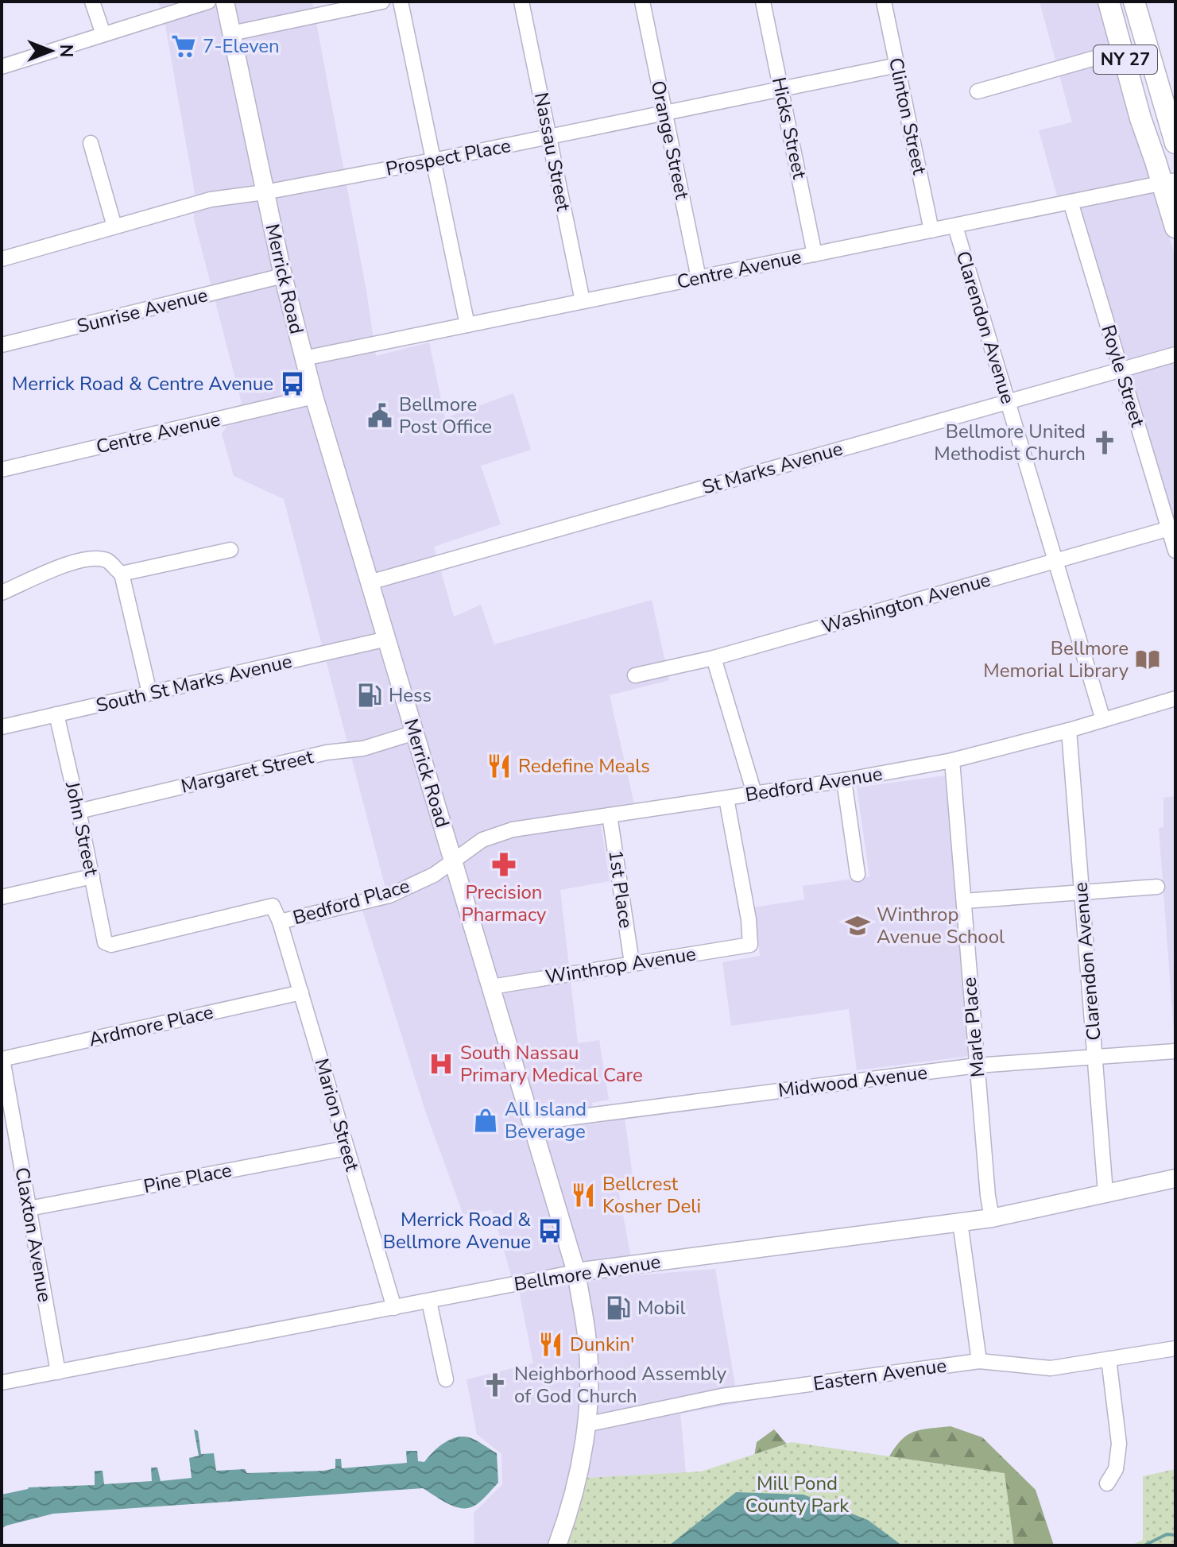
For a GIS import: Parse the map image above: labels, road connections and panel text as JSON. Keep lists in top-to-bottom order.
{
  "streets": {
    "highway": ["NY 27"],
    "main road": ["Merrick Road", "Bellmore Avenue"],
    "street": [
      "Clinton Street",
      "Hicks Street",
      "Orange Street",
      "Nassau Street",
      "Prospect Place",
      "Centre Avenue",
      "Sunrise Avenue",
      "Clarendon Avenue",
      "Royle Street",
      "St Marks Avenue",
      "Washington Avenue",
      "South St Marks Avenue",
      "Margaret Street",
      "Bedford Avenue",
      "John Street",
      "1st Place",
      "Bedford Place",
      "Winthrop Avenue",
      "Ardmore Place",
      "Marle Place",
      "Midwood Avenue",
      "Marion Street",
      "Pine Place",
      "Claxton Avenue",
      "Eastern Avenue"
    ]
  },
  "crossings": [
    ["NY 27", "Centre Avenue"],
    ["Clinton Street", "Prospect Place"],
    ["Clinton Street", "Centre Avenue"],
    ["Hicks Street", "Prospect Place"],
    ["Hicks Street", "Centre Avenue"],
    ["Orange Street", "Prospect Place"],
    ["Orange Street", "Centre Avenue"],
    ["Nassau Street", "Prospect Place"],
    ["Nassau Street", "Centre Avenue"],
    ["Prospect Place", "Merrick Road"],
    ["Centre Avenue", "Merrick Road"],
    ["Centre Avenue", "Clarendon Avenue"],
    ["Centre Avenue", "Royle Street"],
    ["Merrick Road", "Sunrise Avenue"],
    ["Merrick Road", "St Marks Avenue"],
    ["Merrick Road", "South St Marks Avenue"],
    ["Merrick Road", "Margaret Street"],
    ["Merrick Road", "Bedford Avenue"],
    ["Merrick Road", "Bedford Place"],
    ["Merrick Road", "Winthrop Avenue"],
    ["Merrick Road", "Midwood Avenue"],
    ["Merrick Road", "Bellmore Avenue"],
    ["Merrick Road", "Eastern Avenue"],
    ["Clarendon Avenue", "St Marks Avenue"],
    ["Clarendon Avenue", "Washington Avenue"],
    ["Clarendon Avenue", "Bedford Avenue"],
    ["Clarendon Avenue", "Midwood Avenue"],
    ["Clarendon Avenue", "Bellmore Avenue"],
    ["Royle Street", "St Marks Avenue"],
    ["Royle Street", "Washington Avenue"],
    ["South St Marks Avenue", "John Street"],
    ["Margaret Street", "John Street"],
    ["Bedford Avenue", "1st Place"],
    ["Bedford Avenue", "Bedford Place"],
    ["Bedford Avenue", "Winthrop Avenue"],
    ["Bedford Avenue", "Marle Place"],
    ["John Street", "Bedford Place"],
    ["1st Place", "Winthrop Avenue"],
    ["Bedford Place", "Marion Street"],
    ["Ardmore Place", "Marion Street"],
    ["Ardmore Place", "Claxton Avenue"],
    ["Marle Place", "Midwood Avenue"],
    ["Marle Place", "Bellmore Avenue"],
    ["Marion Street", "Pine Place"],
    ["Marion Street", "Bellmore Avenue"],
    ["Pine Place", "Claxton Avenue"],
    ["Claxton Avenue", "Bellmore Avenue"]
  ],
  "parks": ["Mill Pond County Park"],
  "places": {
    "supermarket": ["7-Eleven"],
    "bus stop": ["Merrick Road & Centre Avenue", "Merrick Road & Bellmore Avenue"],
    "public building": ["Bellmore Post Office"],
    "church": ["Bellmore United Methodist Church", "Neighborhood Assembly of God Church"],
    "library": ["Bellmore Memorial Library"],
    "fuel station": ["Hess", "Mobil"],
    "restaurant": ["Redefine Meals", "Bellcrest Kosher Deli", "Dunkin'"],
    "pharmacy": ["Precision Pharmacy"],
    "school or university": ["Winthrop Avenue School"],
    "hospital": ["South Nassau Primary Medical Care"],
    "shop": ["All Island Beverage"]
  },
  "north": "right"
}
